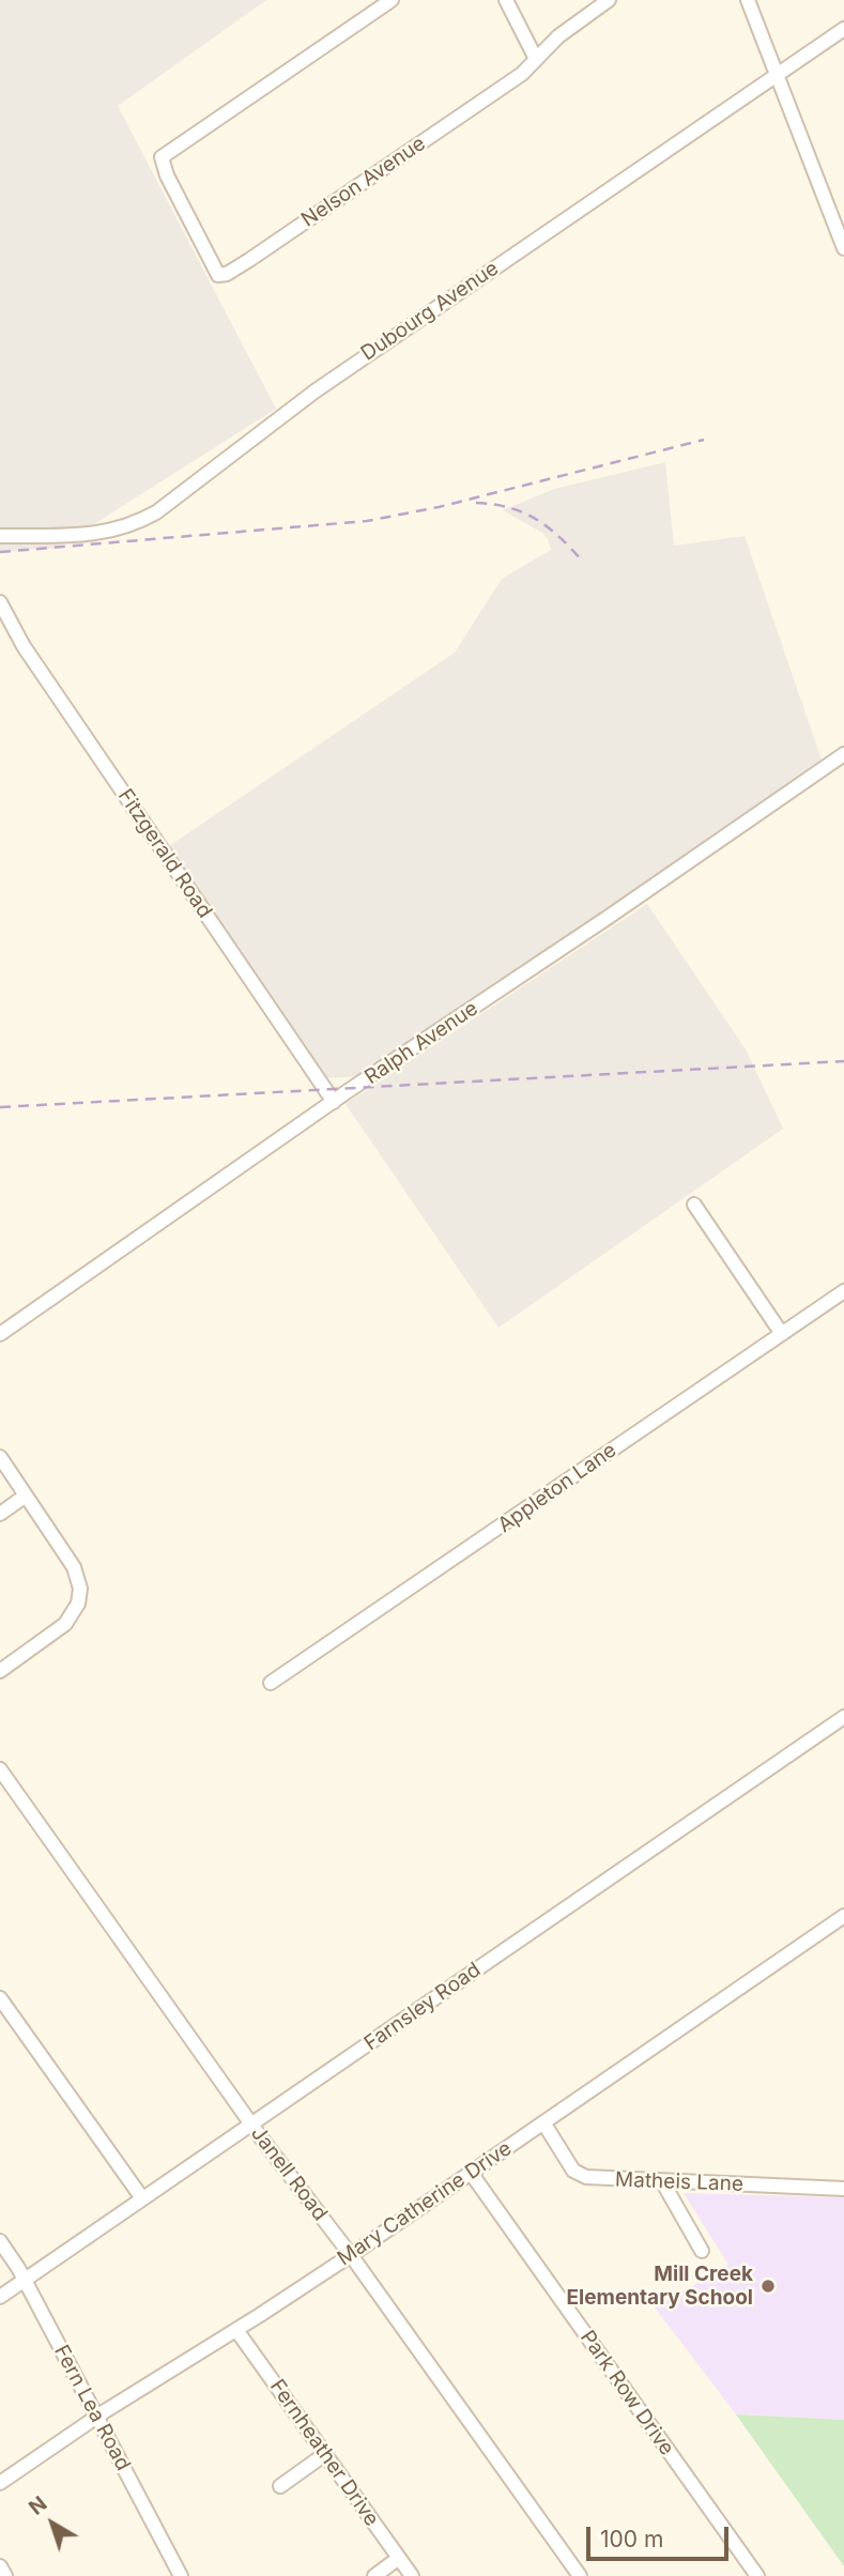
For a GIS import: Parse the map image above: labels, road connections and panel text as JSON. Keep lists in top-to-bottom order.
{
  "streets": {
    "street": [
      "Nelson Avenue",
      "Dubourg Avenue",
      "Fitzgerald Road",
      "Ralph Avenue",
      "Appleton Lane",
      "Farnsley Road",
      "Janell Road",
      "Matheis Lane",
      "Mary Catherine Drive",
      "Park Row Drive",
      "Fern Lea Road",
      "Fernheather Drive"
    ]
  },
  "crossings": [
    ["Fitzgerald Road", "Ralph Avenue"],
    ["Farnsley Road", "Janell Road"],
    ["Farnsley Road", "Fern Lea Road"],
    ["Janell Road", "Mary Catherine Drive"],
    ["Matheis Lane", "Mary Catherine Drive"],
    ["Mary Catherine Drive", "Park Row Drive"],
    ["Mary Catherine Drive", "Fern Lea Road"],
    ["Mary Catherine Drive", "Fernheather Drive"]
  ],
  "places": ["Mill Creek Elementary School"],
  "scale_bar": "100 m",
  "north": "top left"
}
